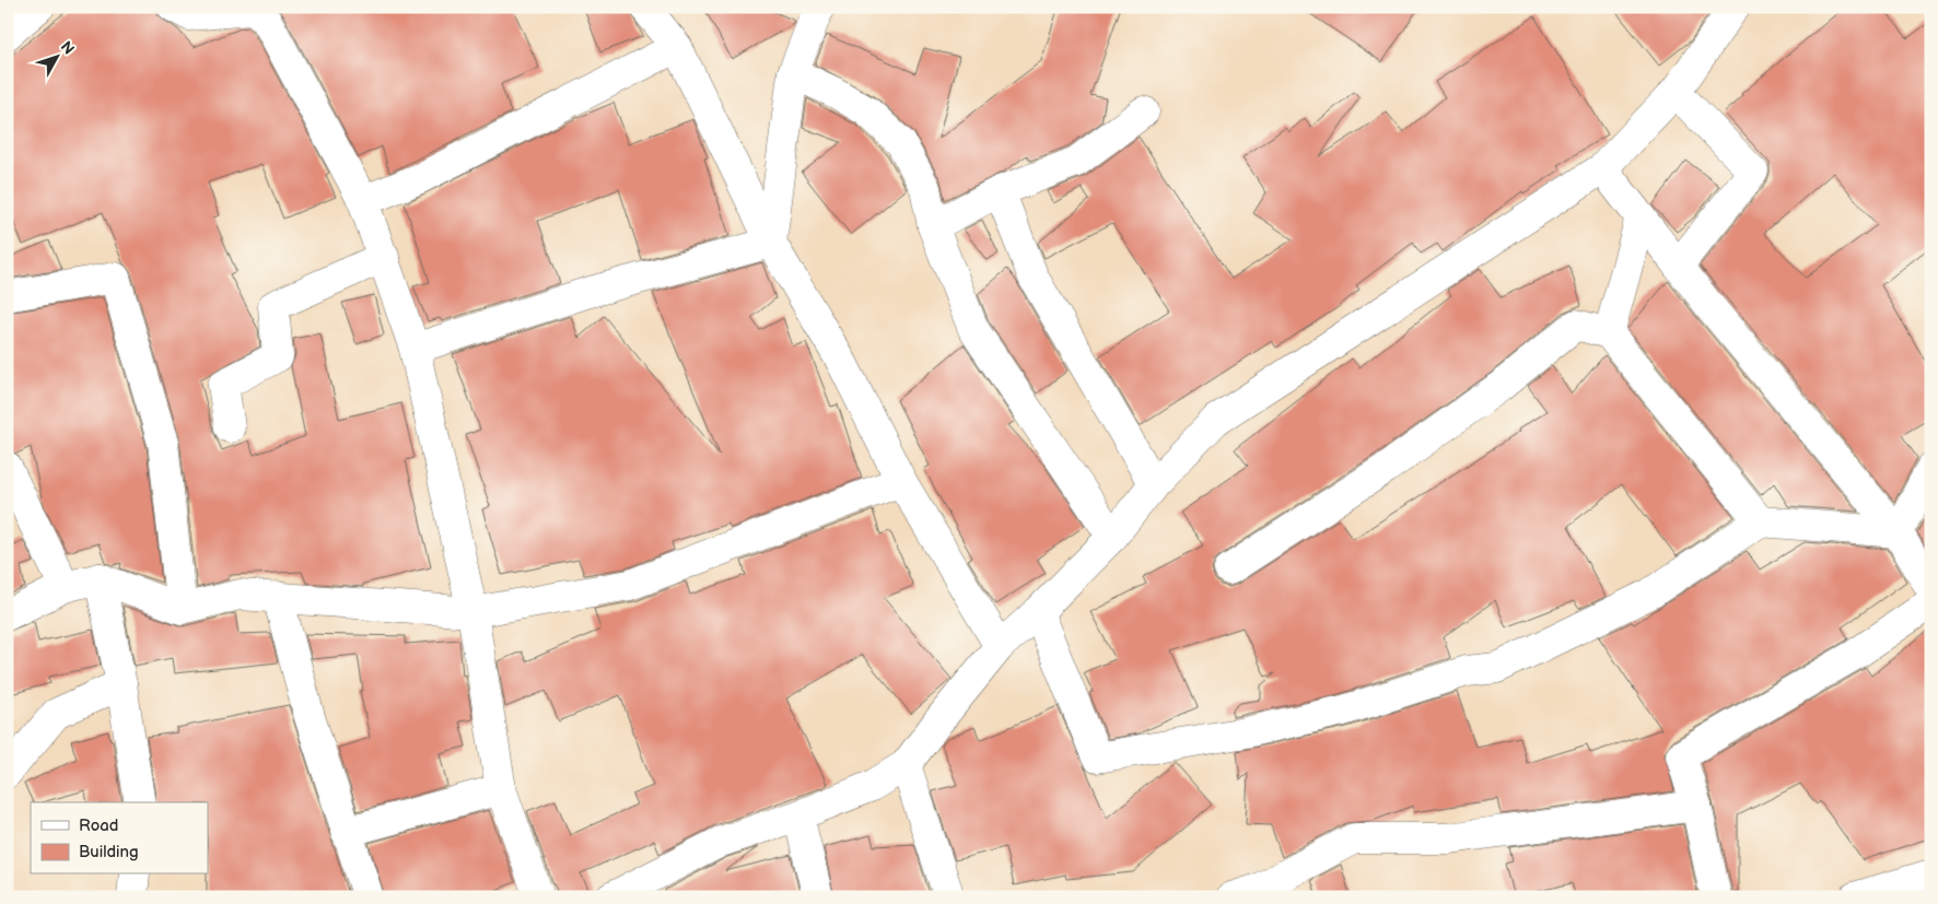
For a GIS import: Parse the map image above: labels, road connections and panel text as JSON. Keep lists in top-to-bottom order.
{
  "legend": ["Road", "Building"],
  "north": "top right"
}
